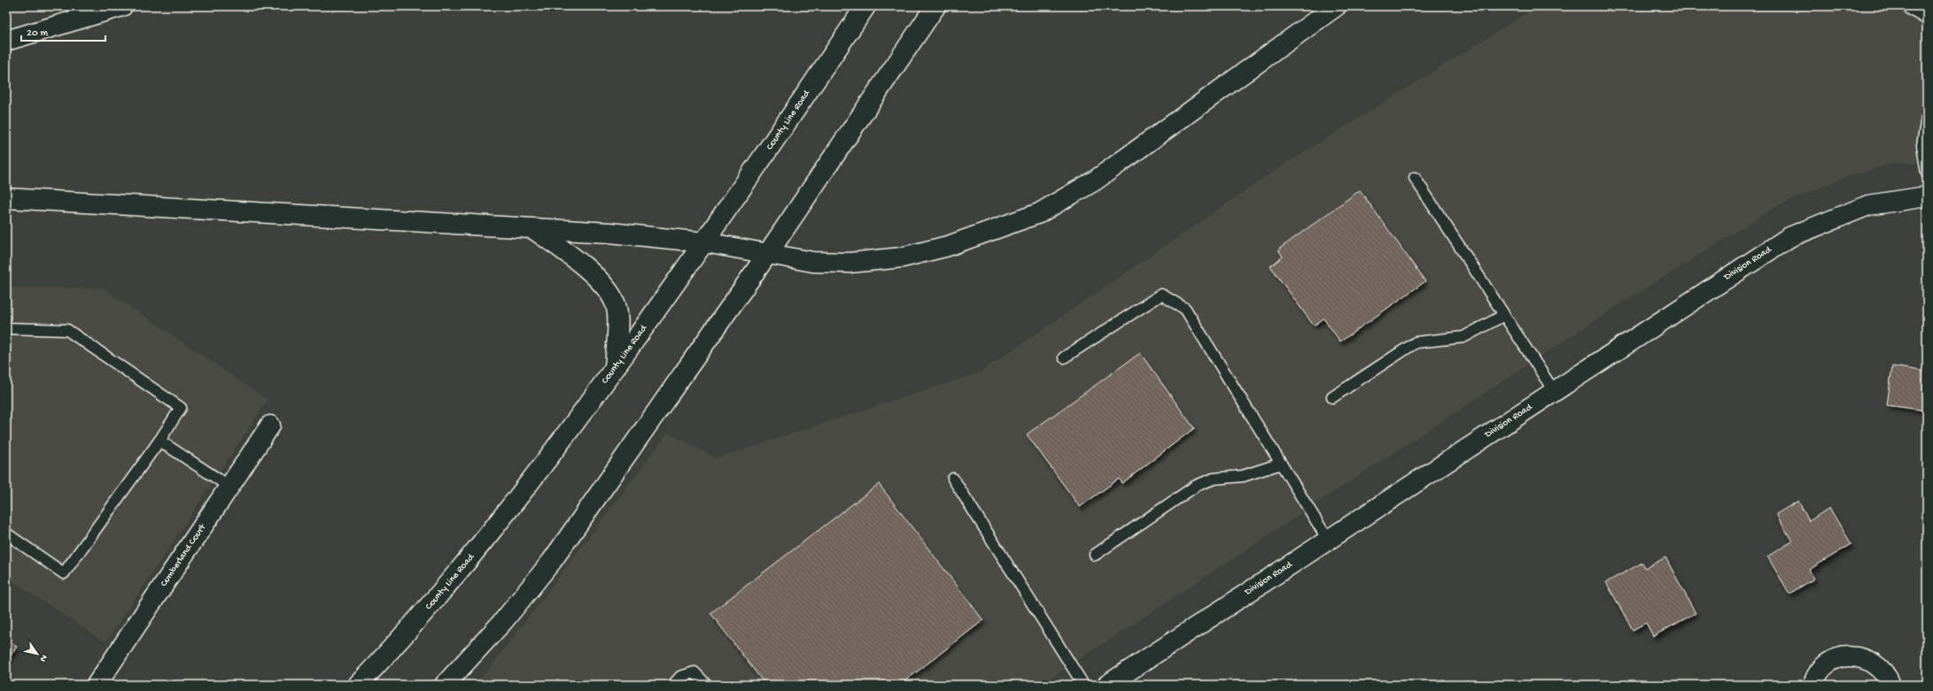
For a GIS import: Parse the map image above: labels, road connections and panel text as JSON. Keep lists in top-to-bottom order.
{
  "streets": {
    "main road": ["County Line Road", "Division Road", "Cumberland Court"]
  },
  "scale_bar": "20 m",
  "north": "bottom right"
}
